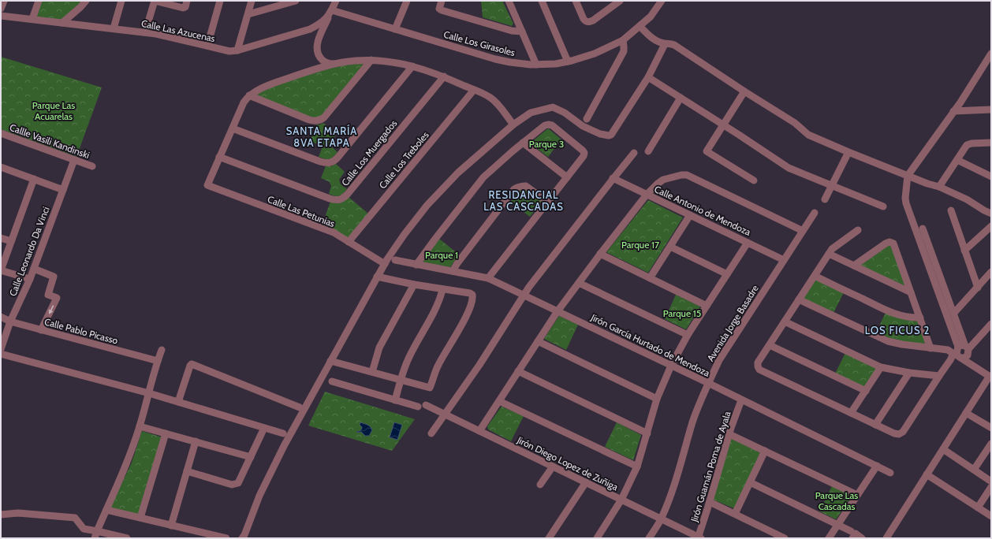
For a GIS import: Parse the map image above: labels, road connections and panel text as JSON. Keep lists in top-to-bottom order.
{
  "streets": {
    "street": [
      "Calle Las Azucenas",
      "Calle Los Girasoles",
      "Callle Vasili Kandinski",
      "Calle Los Muergados",
      "Calle Los Treboles",
      "Calle Antonio de Mendoza",
      "Calle Las Petunias",
      "Calle Leonardo Da Vinci",
      "Avenida Jorge Basadre",
      "Calle Pablo Picasso",
      "Jirón García Hurtado de Mendoza",
      "Jirón Diego Lopez de Zuñiga",
      "Jirón Guamán Poma de Ayala"
    ]
  },
  "crossings": [
    ["Calle Las Azucenas", "Calle Los Girasoles"],
    ["Callle Vasili Kandinski", "Calle Leonardo Da Vinci"],
    ["Calle Los Muergados", "Calle Las Petunias"],
    ["Calle Los Treboles", "Calle Las Petunias"],
    ["Calle Antonio de Mendoza", "Avenida Jorge Basadre"],
    ["Calle Leonardo Da Vinci", "Calle Pablo Picasso"],
    ["Avenida Jorge Basadre", "Jirón García Hurtado de Mendoza"],
    ["Avenida Jorge Basadre", "Jirón Diego Lopez de Zuñiga"],
    ["Jirón García Hurtado de Mendoza", "Jirón Guamán Poma de Ayala"],
    ["Jirón Diego Lopez de Zuñiga", "Jirón Guamán Poma de Ayala"]
  ],
  "districts": ["SANTA MARÍA 8VA ETAPA", "RESIDANCIAL LAS CASCADAS", "LOS FICUS 2"],
  "parks": [
    "Parque Las Acuarelas",
    "Parque 3",
    "Parque 17",
    "Parque 1",
    "Parque 15",
    "Parque Las Cascadas"
  ]
}
